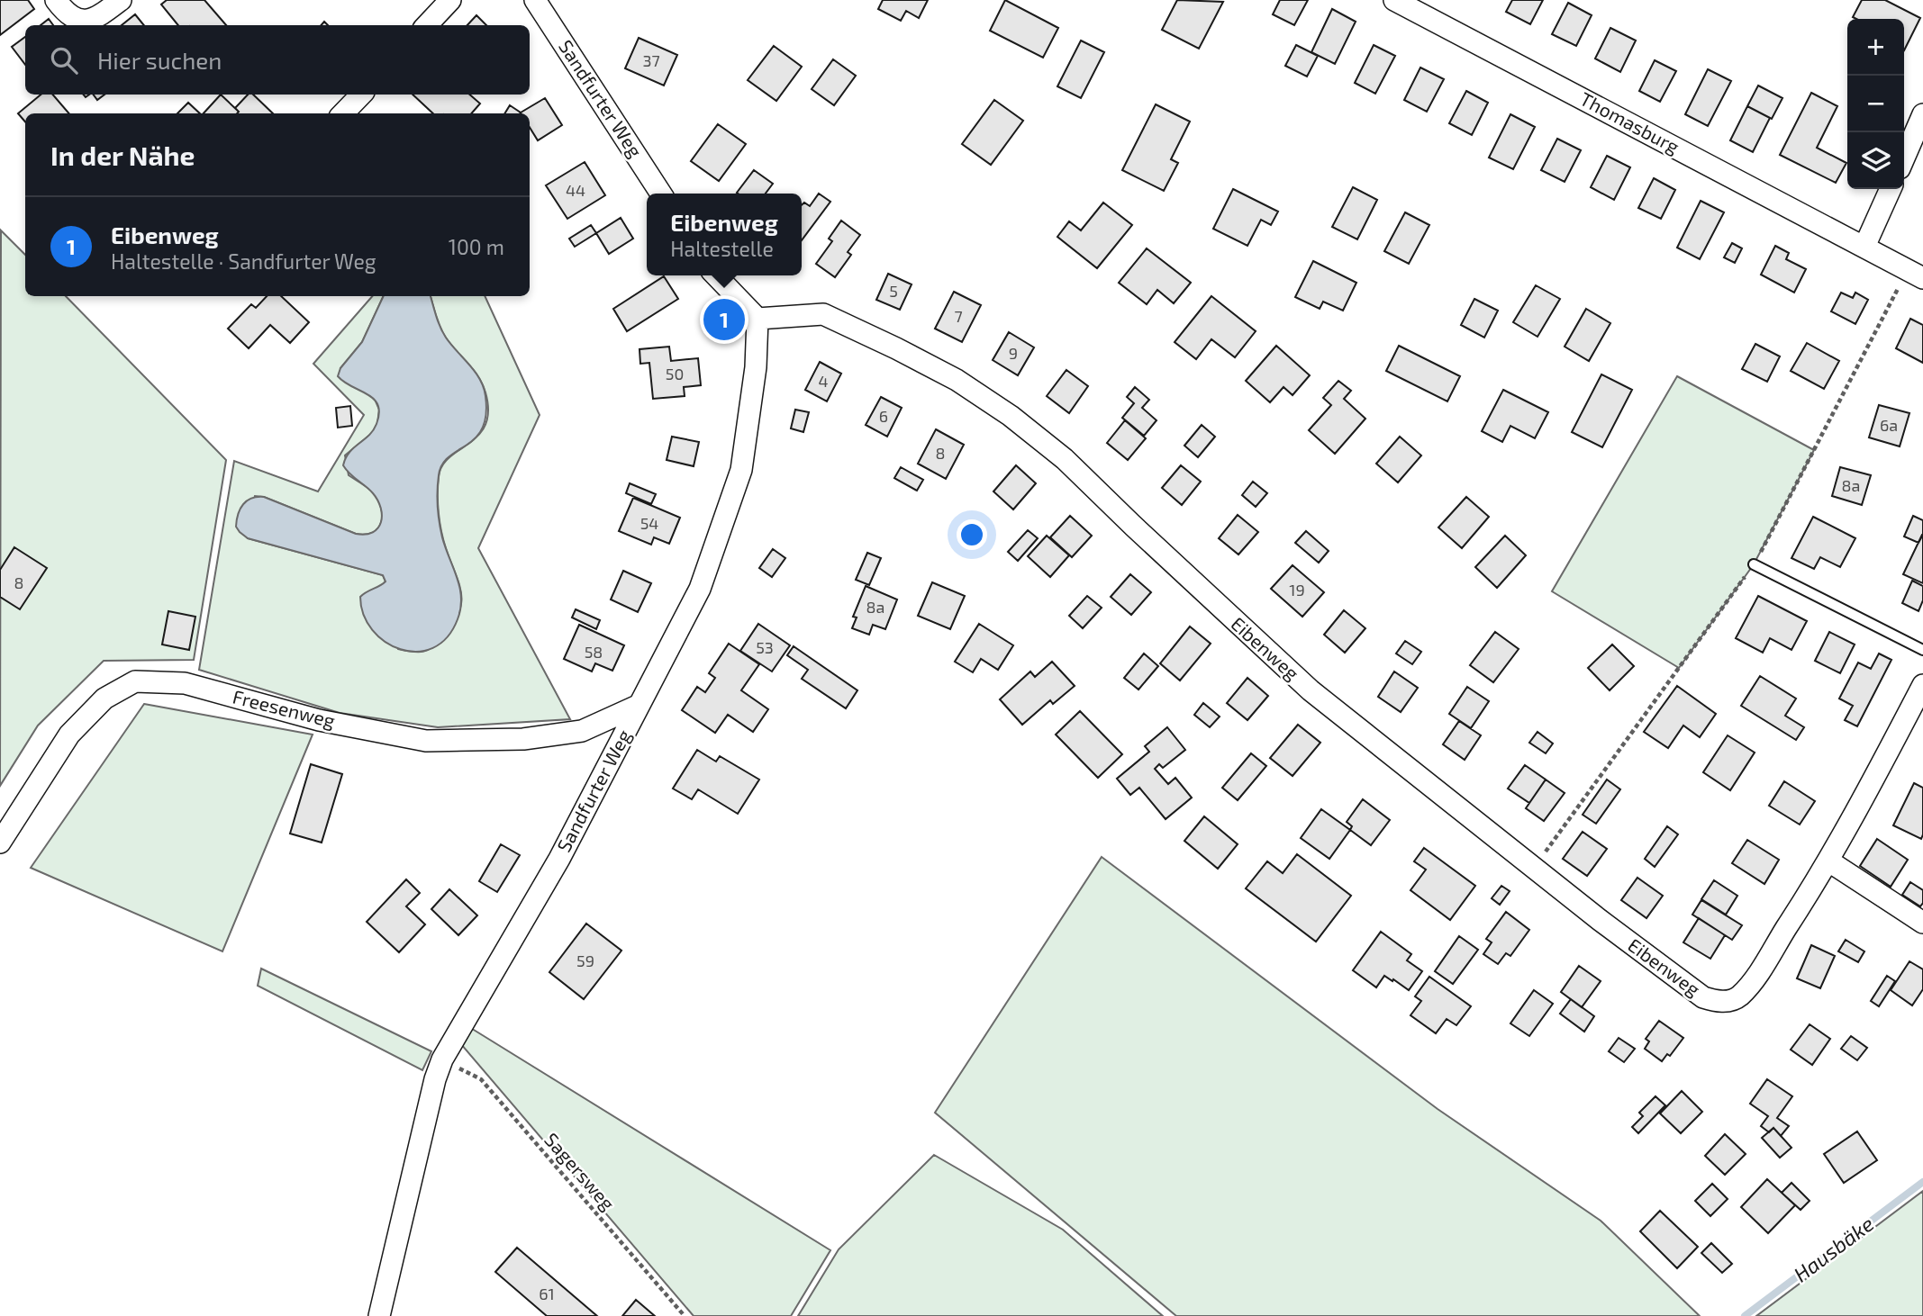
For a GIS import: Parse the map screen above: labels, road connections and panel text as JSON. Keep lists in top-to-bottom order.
{
  "streets": {
    "street": [
      "Sandfurter Weg",
      "Thomasburg",
      "Eibenweg",
      "Freesenweg"
    ],
    "path": ["Sagersweg"]
  },
  "crossings": [
    ["Sandfurter Weg", "Eibenweg"],
    ["Sandfurter Weg", "Freesenweg"],
    ["Sandfurter Weg", "Sagersweg"]
  ],
  "water": ["Hausbäke"],
  "house_numbers": [
    "37",
    "44",
    "5",
    "7",
    "9",
    "50",
    "4",
    "6",
    "6a",
    "8",
    "8a",
    "54",
    "8",
    "19",
    "8a",
    "53",
    "58",
    "59",
    "61"
  ],
  "page": {
    "map_buttons": ["+", "−"],
    "search": "Hier suchen",
    "heading": "In der Nähe",
    "popup": ["Eibenweg", "Haltestelle"],
    "list": [
      {
        "mark": "1",
        "name": "Eibenweg",
        "note": "Haltestelle · Sandfurter Weg",
        "value": "100 m"
      }
    ],
    "pins": "1"
  }
}
